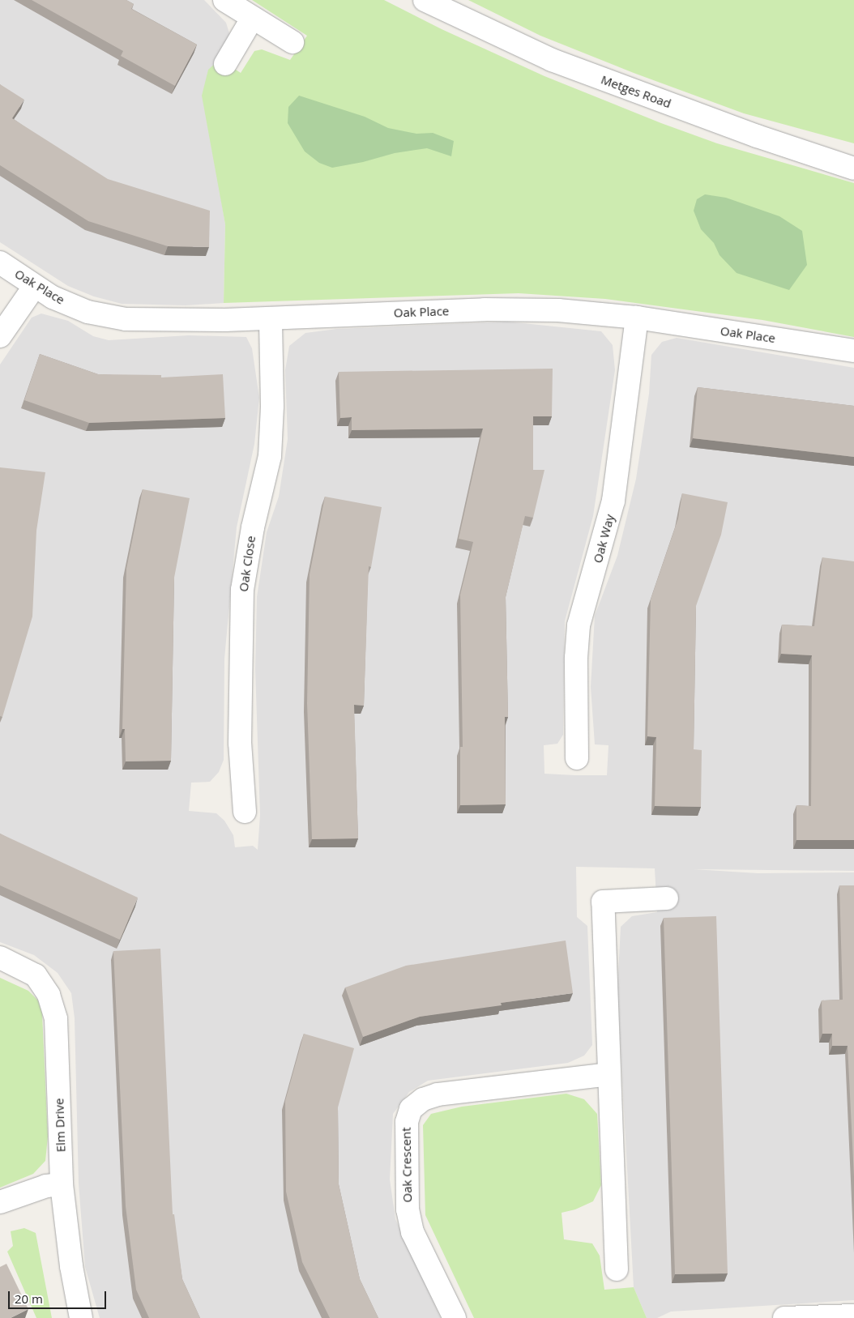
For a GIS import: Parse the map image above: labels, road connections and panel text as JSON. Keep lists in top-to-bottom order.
{
  "streets": {
    "street": [
      "Metges Road",
      "Oak Place",
      "Oak Way",
      "Oak Close",
      "Elm Drive",
      "Oak Crescent"
    ]
  },
  "crossings": [
    ["Oak Place", "Oak Way"],
    ["Oak Place", "Oak Close"]
  ],
  "scale_bar": "20 m"
}
